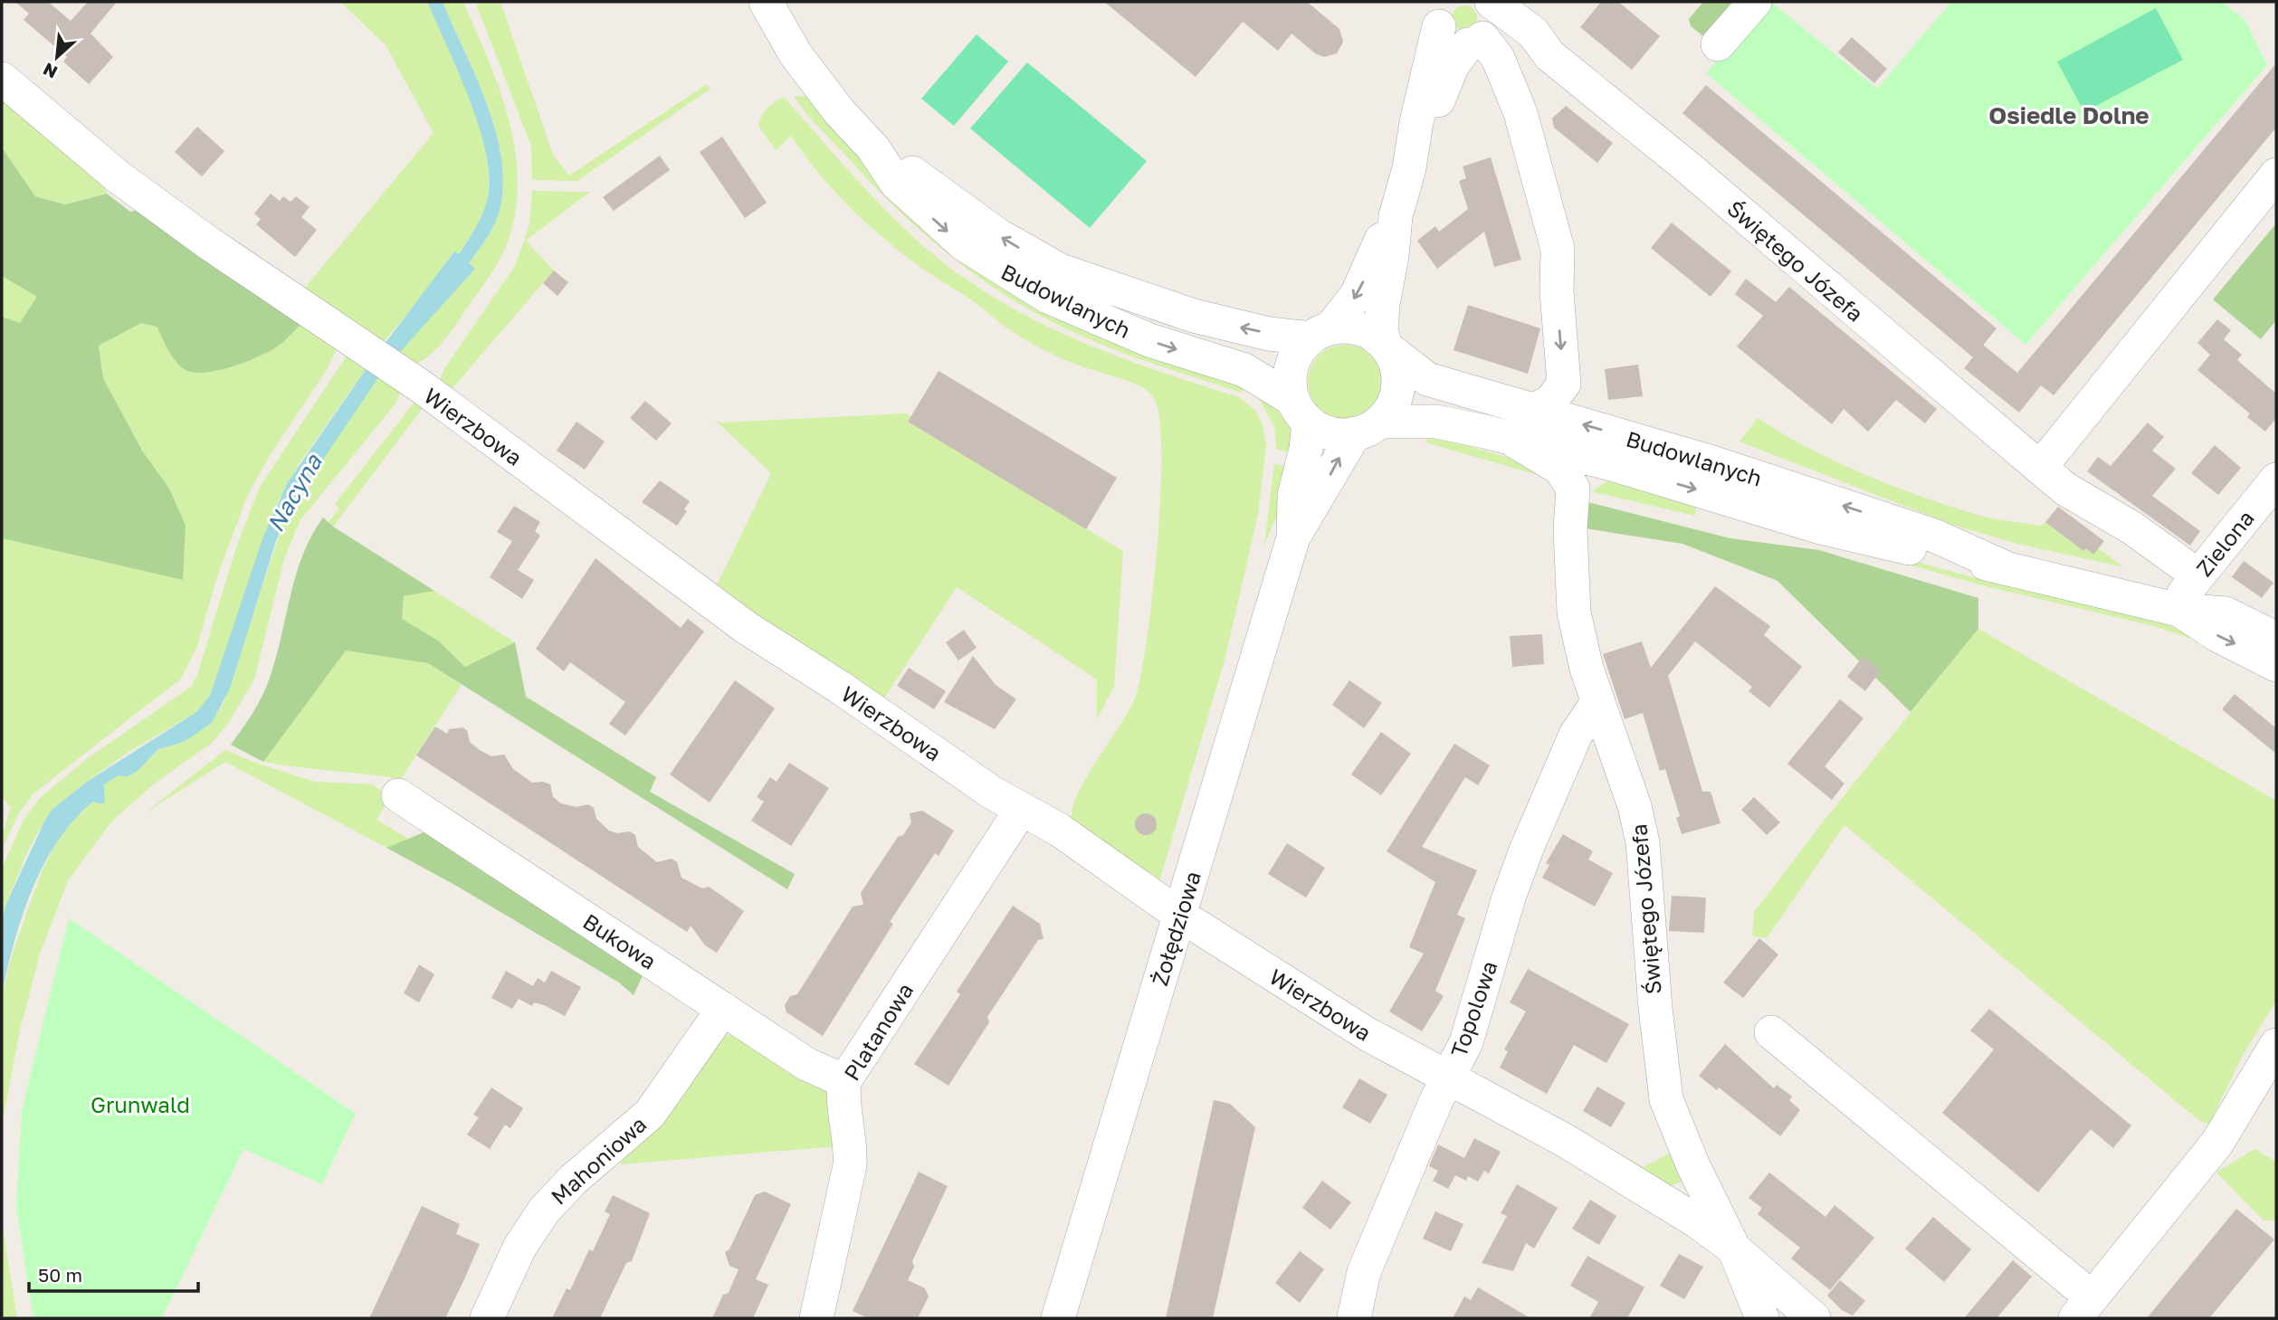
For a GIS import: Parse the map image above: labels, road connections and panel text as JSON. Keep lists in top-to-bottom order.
{
  "streets": {
    "street": [
      "Świętego Józefa",
      "Budowlanych",
      "Wierzbowa",
      "Zielona",
      "Żołędziowa",
      "Bukowa",
      "Topolowa",
      "Platanowa",
      "Mahoniowa"
    ]
  },
  "crossings": [
    ["Świętego Józefa", "Wierzbowa"],
    ["Świętego Józefa", "Topolowa"],
    ["Budowlanych", "Zielona"],
    ["Budowlanych", "Żołędziowa"],
    ["Wierzbowa", "Żołędziowa"],
    ["Wierzbowa", "Topolowa"],
    ["Wierzbowa", "Platanowa"],
    ["Bukowa", "Platanowa"],
    ["Bukowa", "Mahoniowa"]
  ],
  "districts": ["Osiedle Dolne"],
  "water": ["Nacyna"],
  "parks": ["Grunwald"],
  "scale_bar": "50 m",
  "north": "bottom left"
}
